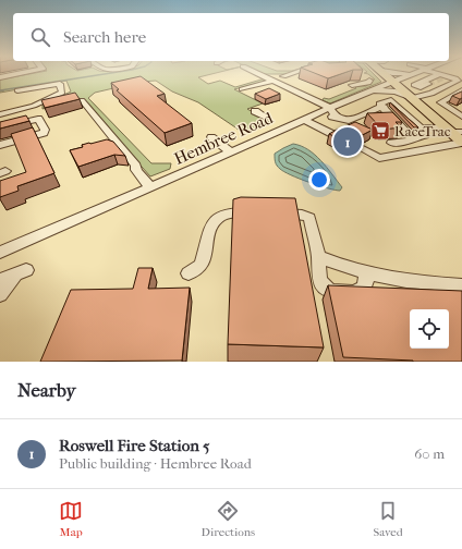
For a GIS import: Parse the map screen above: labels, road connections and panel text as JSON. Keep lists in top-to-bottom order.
{
  "streets": {
    "street": ["Hembree Road"]
  },
  "places": {
    "supermarket": ["RaceTrac"]
  },
  "page": {
    "search": "Search here",
    "pins": "1",
    "heading": "Nearby",
    "list": [
      {
        "mark": "1",
        "name": "Roswell Fire Station 5",
        "note": "Public building · Hembree Road",
        "value": "60 m"
      }
    ],
    "nav": ["Map", "Directions", "Saved"]
  }
}
